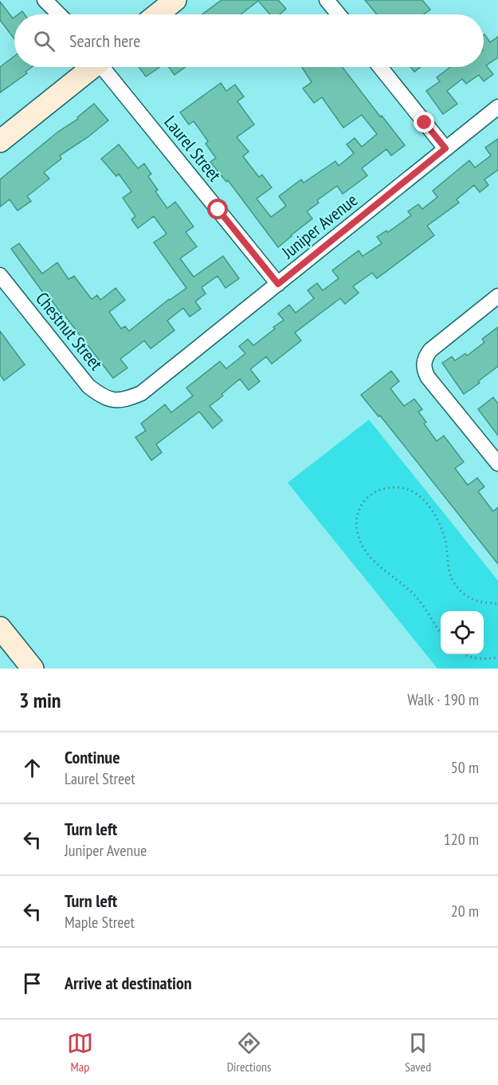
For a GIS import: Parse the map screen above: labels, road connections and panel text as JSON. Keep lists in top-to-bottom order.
{
  "streets": {
    "street": ["Laurel Street", "Juniper Avenue", "Chestnut Street"]
  },
  "crossings": [
    ["Laurel Street", "Juniper Avenue"],
    ["Juniper Avenue", "Chestnut Street"]
  ],
  "page": {
    "search": "Search here",
    "heading": ["3 min", "Walk · 190 m"],
    "list": [
      ["Continue", "Laurel Street", "50 m"],
      ["Turn left", "Juniper Avenue", "120 m"],
      ["Turn left", "Maple Street", "20 m"],
      "Arrive at destination"
    ],
    "nav": ["Map", "Directions", "Saved"]
  }
}
